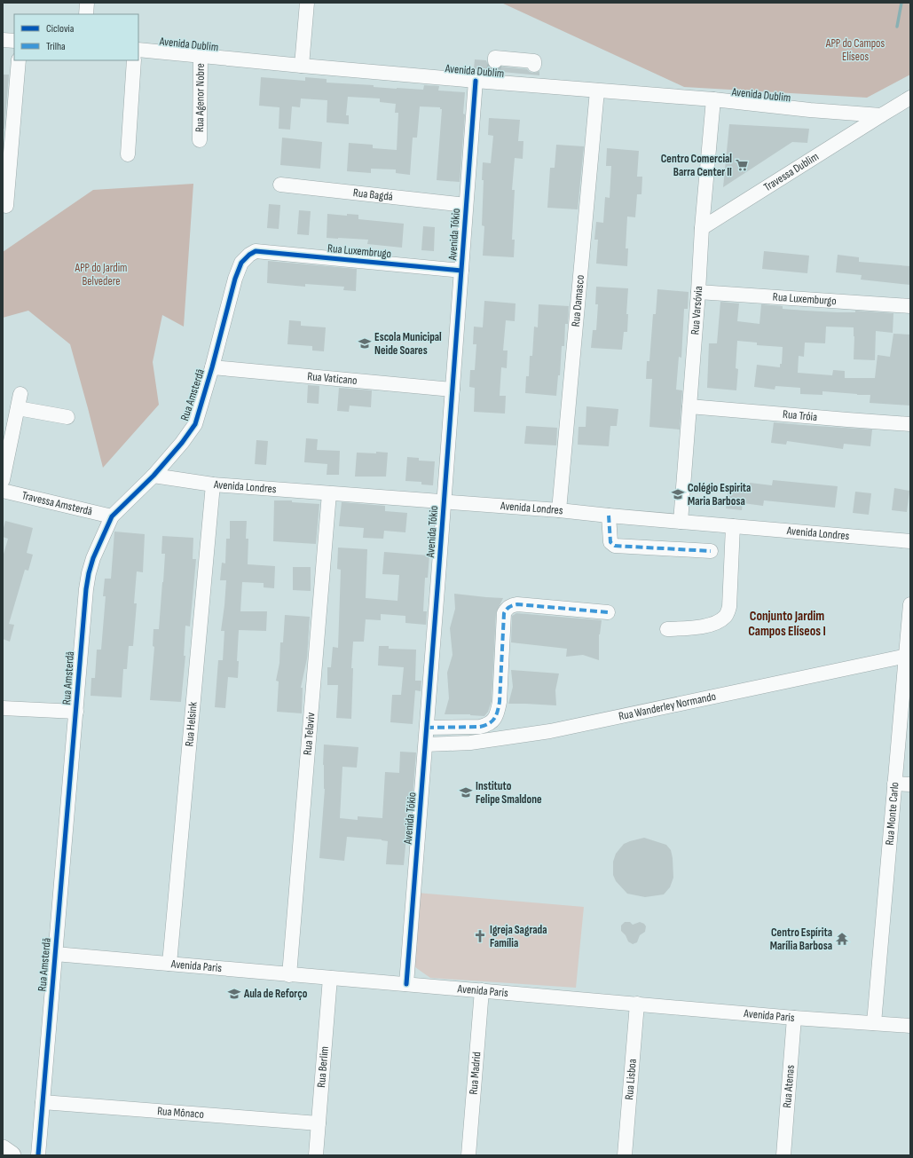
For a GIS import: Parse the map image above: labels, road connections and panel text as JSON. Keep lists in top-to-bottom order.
{
  "streets": {
    "street": [
      "Avenida Dublim",
      "Rua Agenor Nobre",
      "Travessa Dublim",
      "Rua Bagdá",
      "Avenida Tókio",
      "Rua Luxembrugo",
      "Rua Luxemburgo",
      "Rua Damasco",
      "Rua Varsóvia",
      "Rua Vaticano",
      "Rua Amsterdã",
      "Rua Tróia",
      "Avenida Londres",
      "Travessa Amsterdã",
      "Rua Wanderley Normando",
      "Rua Helsink",
      "Rua Telaviv",
      "Rua Monte Carlo",
      "Avenida Paris",
      "Rua Berlim",
      "Rua Madrid",
      "Rua Lisboa",
      "Rua Atenas",
      "Rua Mônaco"
    ]
  },
  "crossings": [
    ["Avenida Dublim", "Rua Agenor Nobre"],
    ["Avenida Dublim", "Travessa Dublim"],
    ["Avenida Dublim", "Avenida Tókio"],
    ["Avenida Dublim", "Rua Damasco"],
    ["Avenida Dublim", "Rua Varsóvia"],
    ["Travessa Dublim", "Rua Varsóvia"],
    ["Rua Bagdá", "Avenida Tókio"],
    ["Avenida Tókio", "Rua Luxembrugo"],
    ["Avenida Tókio", "Rua Vaticano"],
    ["Avenida Tókio", "Avenida Londres"],
    ["Avenida Tókio", "Rua Wanderley Normando"],
    ["Avenida Tókio", "Avenida Paris"],
    ["Rua Luxembrugo", "Rua Amsterdã"],
    ["Rua Luxemburgo", "Rua Varsóvia"],
    ["Rua Damasco", "Avenida Londres"],
    ["Rua Varsóvia", "Rua Tróia"],
    ["Rua Varsóvia", "Avenida Londres"],
    ["Rua Vaticano", "Rua Amsterdã"],
    ["Rua Amsterdã", "Avenida Londres"],
    ["Rua Amsterdã", "Travessa Amsterdã"],
    ["Rua Amsterdã", "Avenida Paris"],
    ["Rua Amsterdã", "Rua Mônaco"],
    ["Avenida Londres", "Rua Helsink"],
    ["Avenida Londres", "Rua Telaviv"],
    ["Rua Wanderley Normando", "Rua Monte Carlo"],
    ["Rua Helsink", "Avenida Paris"],
    ["Rua Telaviv", "Avenida Paris"],
    ["Rua Monte Carlo", "Avenida Paris"],
    ["Avenida Paris", "Rua Berlim"],
    ["Avenida Paris", "Rua Madrid"],
    ["Avenida Paris", "Rua Lisboa"],
    ["Avenida Paris", "Rua Atenas"],
    ["Rua Berlim", "Rua Mônaco"]
  ],
  "districts": ["Conjunto Jardim Campos Elíseos I"],
  "parks": ["APP do Campos Elíseos", "APP do Jardim Belvedere"],
  "places": {
    "supermarket": ["Centro Comercial Barra Center II"],
    "school or university": [
      "Escola Municipal Neide Soares",
      "Colégio Espirita Maria Barbosa",
      "Instituto Felipe Smaldone",
      "Aula de Reforço"
    ],
    "church": ["Igreja Sagrada Família"],
    "temple": ["Centro Espírita Marília Barbosa"]
  },
  "legend": ["Ciclovia", "Trilha"]
}
